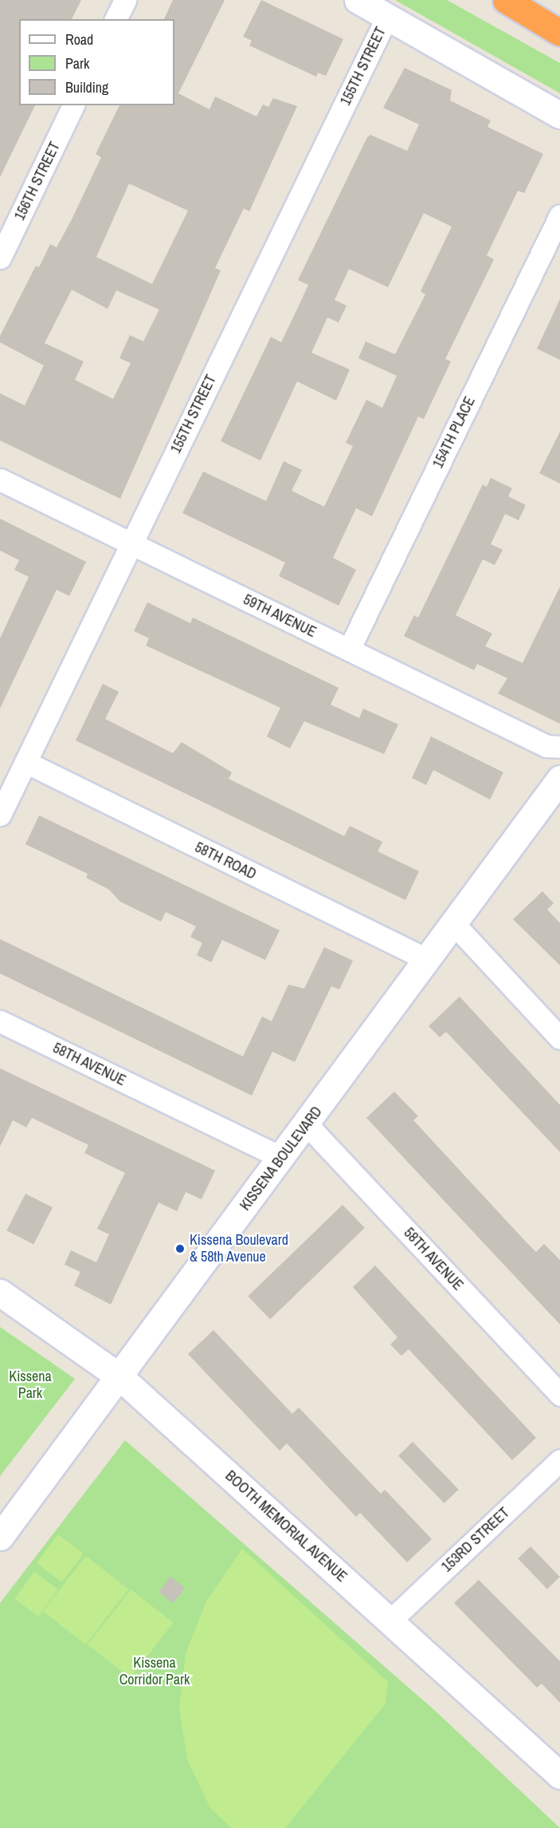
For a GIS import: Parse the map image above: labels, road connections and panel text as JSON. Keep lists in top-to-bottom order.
{
  "streets": {
    "main road": ["KISSENA BOULEVARD", "BOOTH MEMORIAL AVENUE"],
    "street": [
      "155TH STREET",
      "156TH STREET",
      "154TH PLACE",
      "59TH AVENUE",
      "58TH ROAD",
      "58TH AVENUE",
      "153RD STREET"
    ]
  },
  "crossings": [
    ["155TH STREET", "59TH AVENUE"],
    ["155TH STREET", "58TH ROAD"],
    ["154TH PLACE", "59TH AVENUE"],
    ["58TH ROAD", "KISSENA BOULEVARD"],
    ["58TH AVENUE", "KISSENA BOULEVARD"],
    ["KISSENA BOULEVARD", "BOOTH MEMORIAL AVENUE"],
    ["BOOTH MEMORIAL AVENUE", "153RD STREET"]
  ],
  "parks": ["Kissena Park", "Kissena Corridor Park"],
  "places": ["Kissena Boulevard & 58th Avenue"],
  "legend": ["Road", "Park", "Building"]
}
